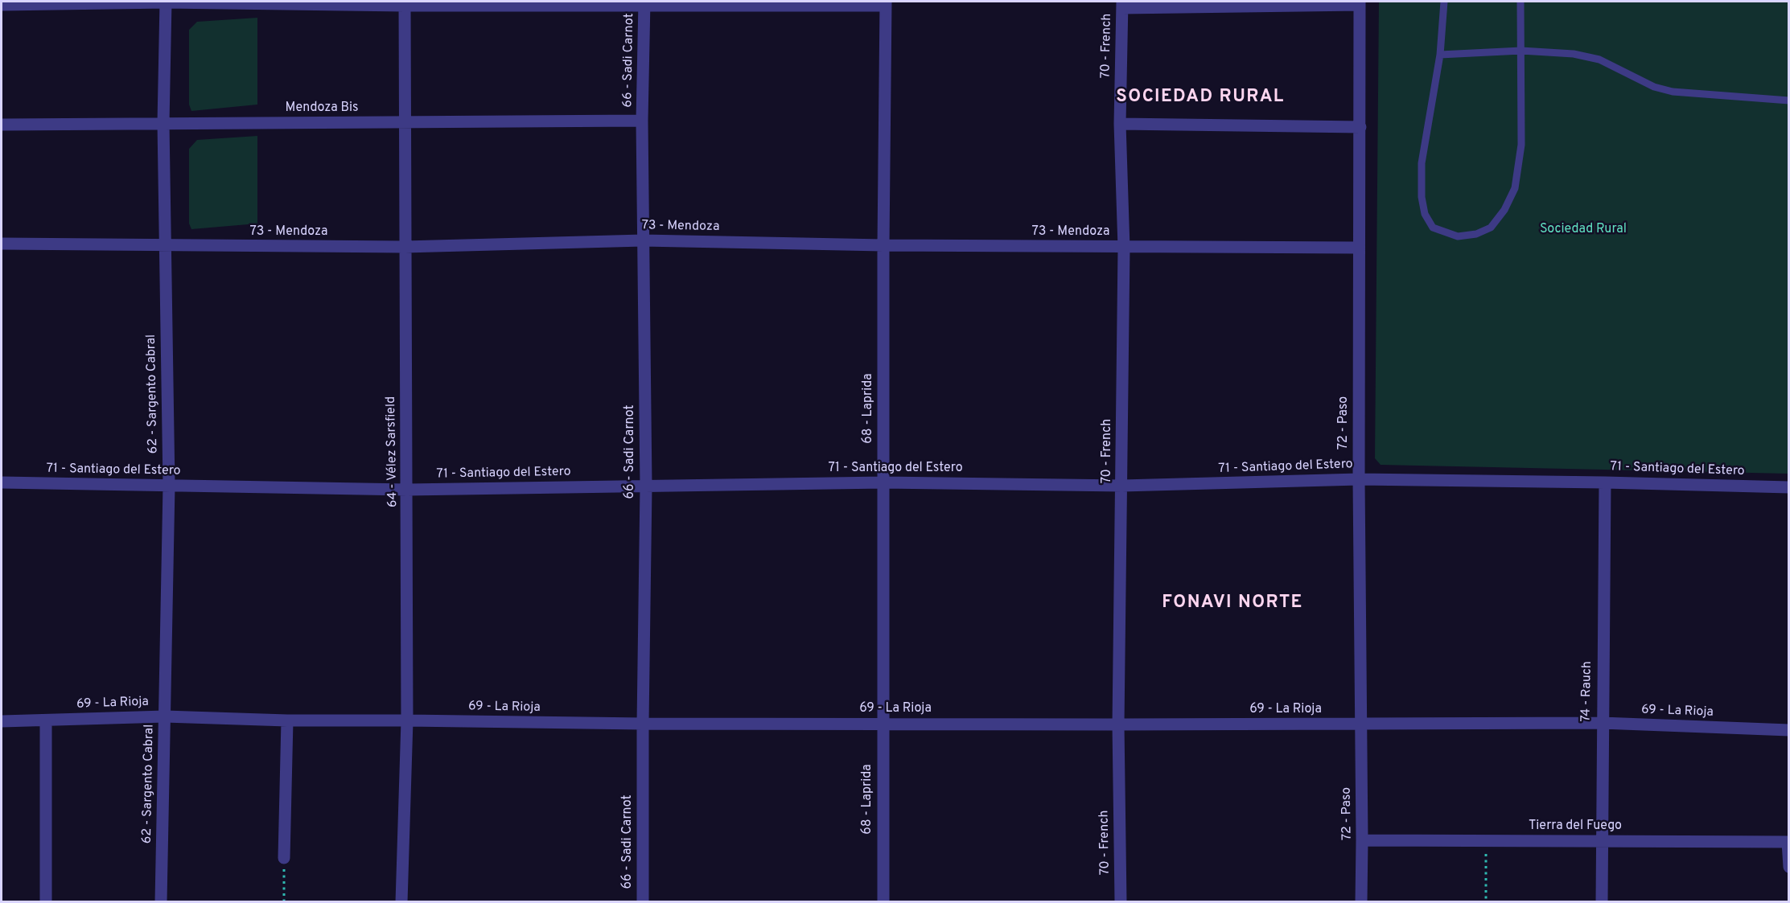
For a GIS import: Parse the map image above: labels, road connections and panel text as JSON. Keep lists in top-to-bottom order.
{
  "streets": {
    "street": [
      "70 - French",
      "66 - Sadi Carnot",
      "Mendoza Bis",
      "73 - Mendoza",
      "62 - Sargento Cabral",
      "68 - Laprida",
      "72 - Paso",
      "64 - Vélez Sarsfield",
      "71 - Santiago del Estero",
      "74 - Rauch",
      "69 - La Rioja",
      "Tierra del Fuego"
    ]
  },
  "crossings": [
    ["70 - French", "73 - Mendoza"],
    ["70 - French", "71 - Santiago del Estero"],
    ["70 - French", "69 - La Rioja"],
    ["66 - Sadi Carnot", "Mendoza Bis"],
    ["66 - Sadi Carnot", "73 - Mendoza"],
    ["66 - Sadi Carnot", "71 - Santiago del Estero"],
    ["66 - Sadi Carnot", "69 - La Rioja"],
    ["Mendoza Bis", "62 - Sargento Cabral"],
    ["Mendoza Bis", "64 - Vélez Sarsfield"],
    ["73 - Mendoza", "62 - Sargento Cabral"],
    ["73 - Mendoza", "68 - Laprida"],
    ["73 - Mendoza", "72 - Paso"],
    ["73 - Mendoza", "64 - Vélez Sarsfield"],
    ["62 - Sargento Cabral", "71 - Santiago del Estero"],
    ["62 - Sargento Cabral", "69 - La Rioja"],
    ["68 - Laprida", "71 - Santiago del Estero"],
    ["68 - Laprida", "69 - La Rioja"],
    ["72 - Paso", "71 - Santiago del Estero"],
    ["72 - Paso", "69 - La Rioja"],
    ["72 - Paso", "Tierra del Fuego"],
    ["64 - Vélez Sarsfield", "71 - Santiago del Estero"],
    ["64 - Vélez Sarsfield", "69 - La Rioja"],
    ["71 - Santiago del Estero", "74 - Rauch"],
    ["74 - Rauch", "69 - La Rioja"],
    ["74 - Rauch", "Tierra del Fuego"]
  ],
  "districts": ["SOCIEDAD RURAL", "FONAVI NORTE"],
  "parks": ["Sociedad Rural"]
}
